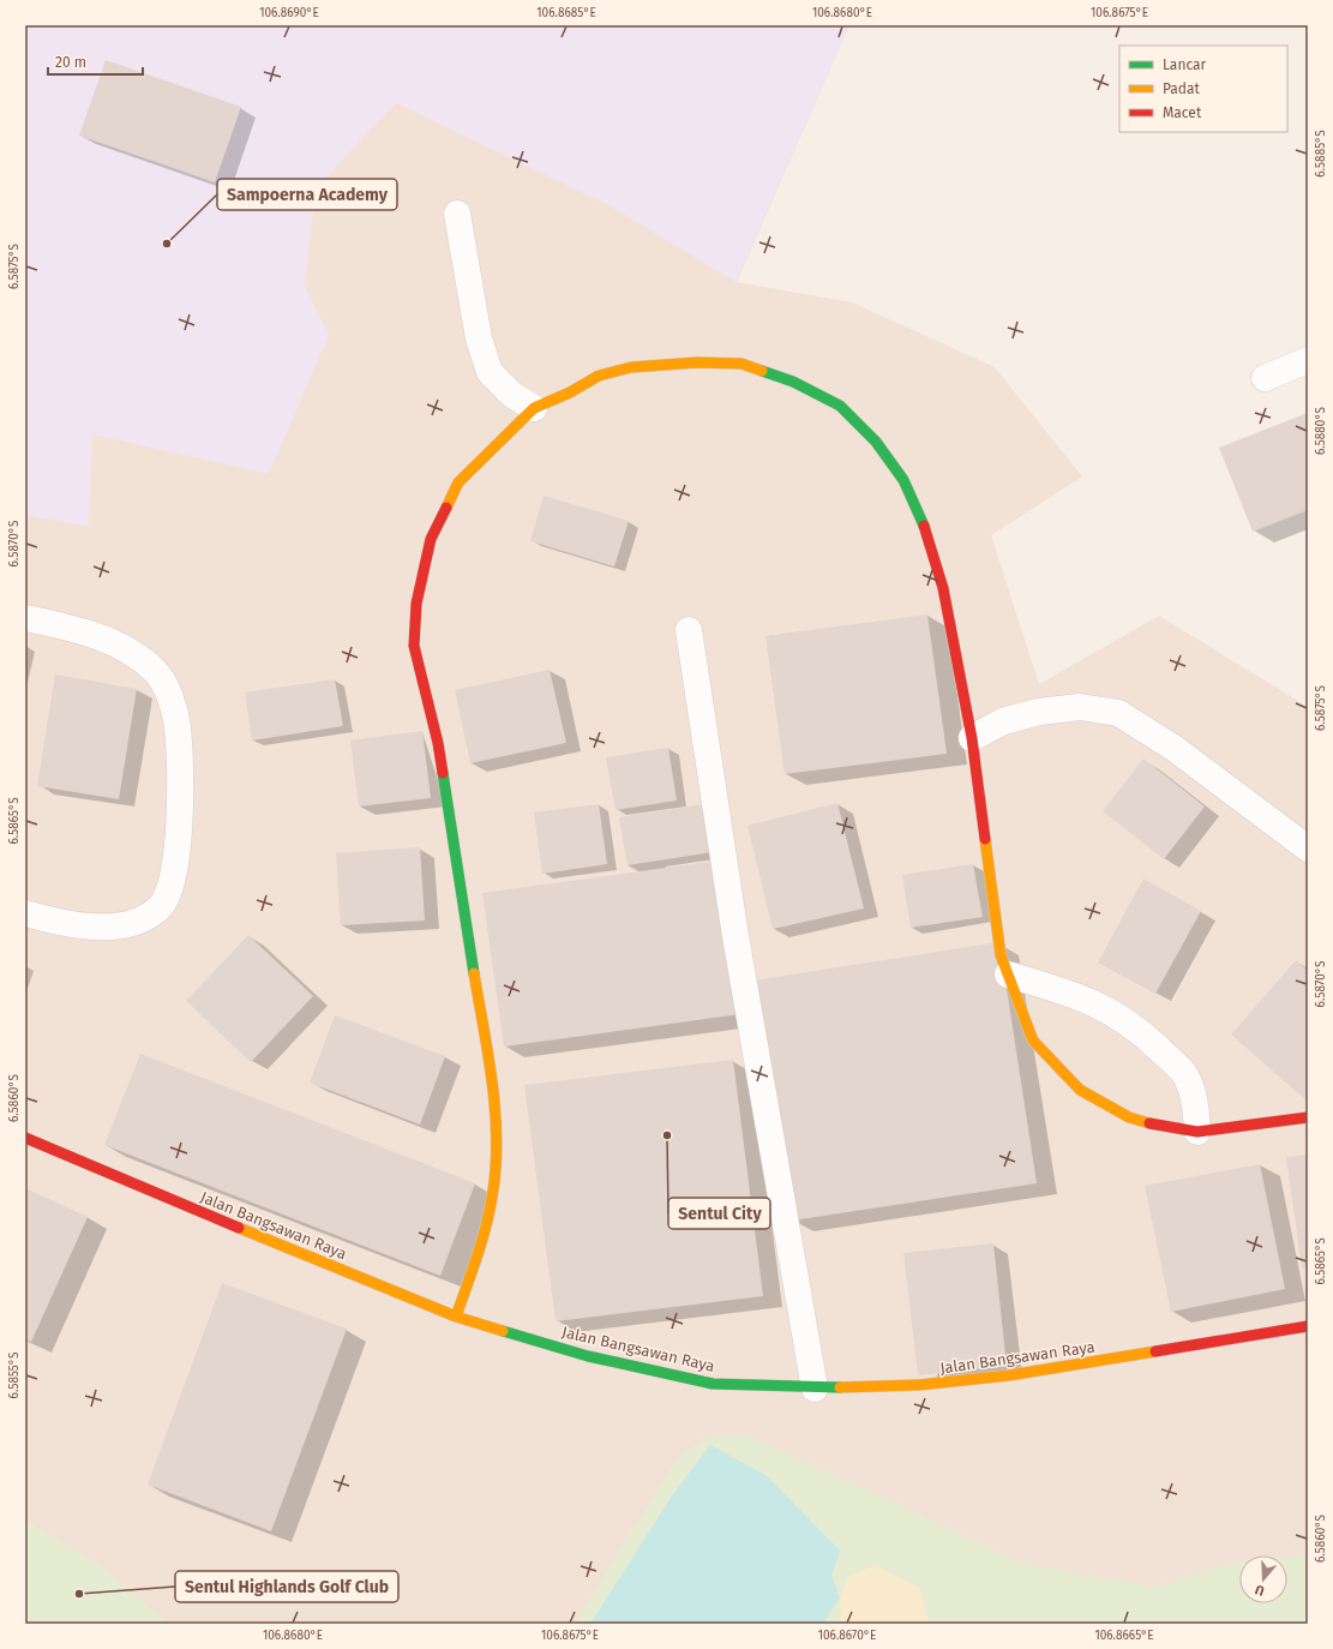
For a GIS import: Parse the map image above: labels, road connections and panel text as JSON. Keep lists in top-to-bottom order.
{
  "streets": {
    "street": ["Jalan Bangsawan Raya"]
  },
  "places": ["Sampoerna Academy", "Sentul City", "Sentul Highlands Golf Club"],
  "legend": ["Lancar", "Padat", "Macet"],
  "scale_bar": "20 m",
  "north": "bottom",
  "coordinates": [
    "106.8690°E",
    "106.8685°E",
    "106.8680°E",
    "106.8675°E",
    "6.5885°S",
    "6.5875°S",
    "6.5880°S",
    "6.5870°S",
    "6.5865°S",
    "6.5860°S",
    "6.5855°S",
    "106.8670°E",
    "106.8665°E"
  ]
}
